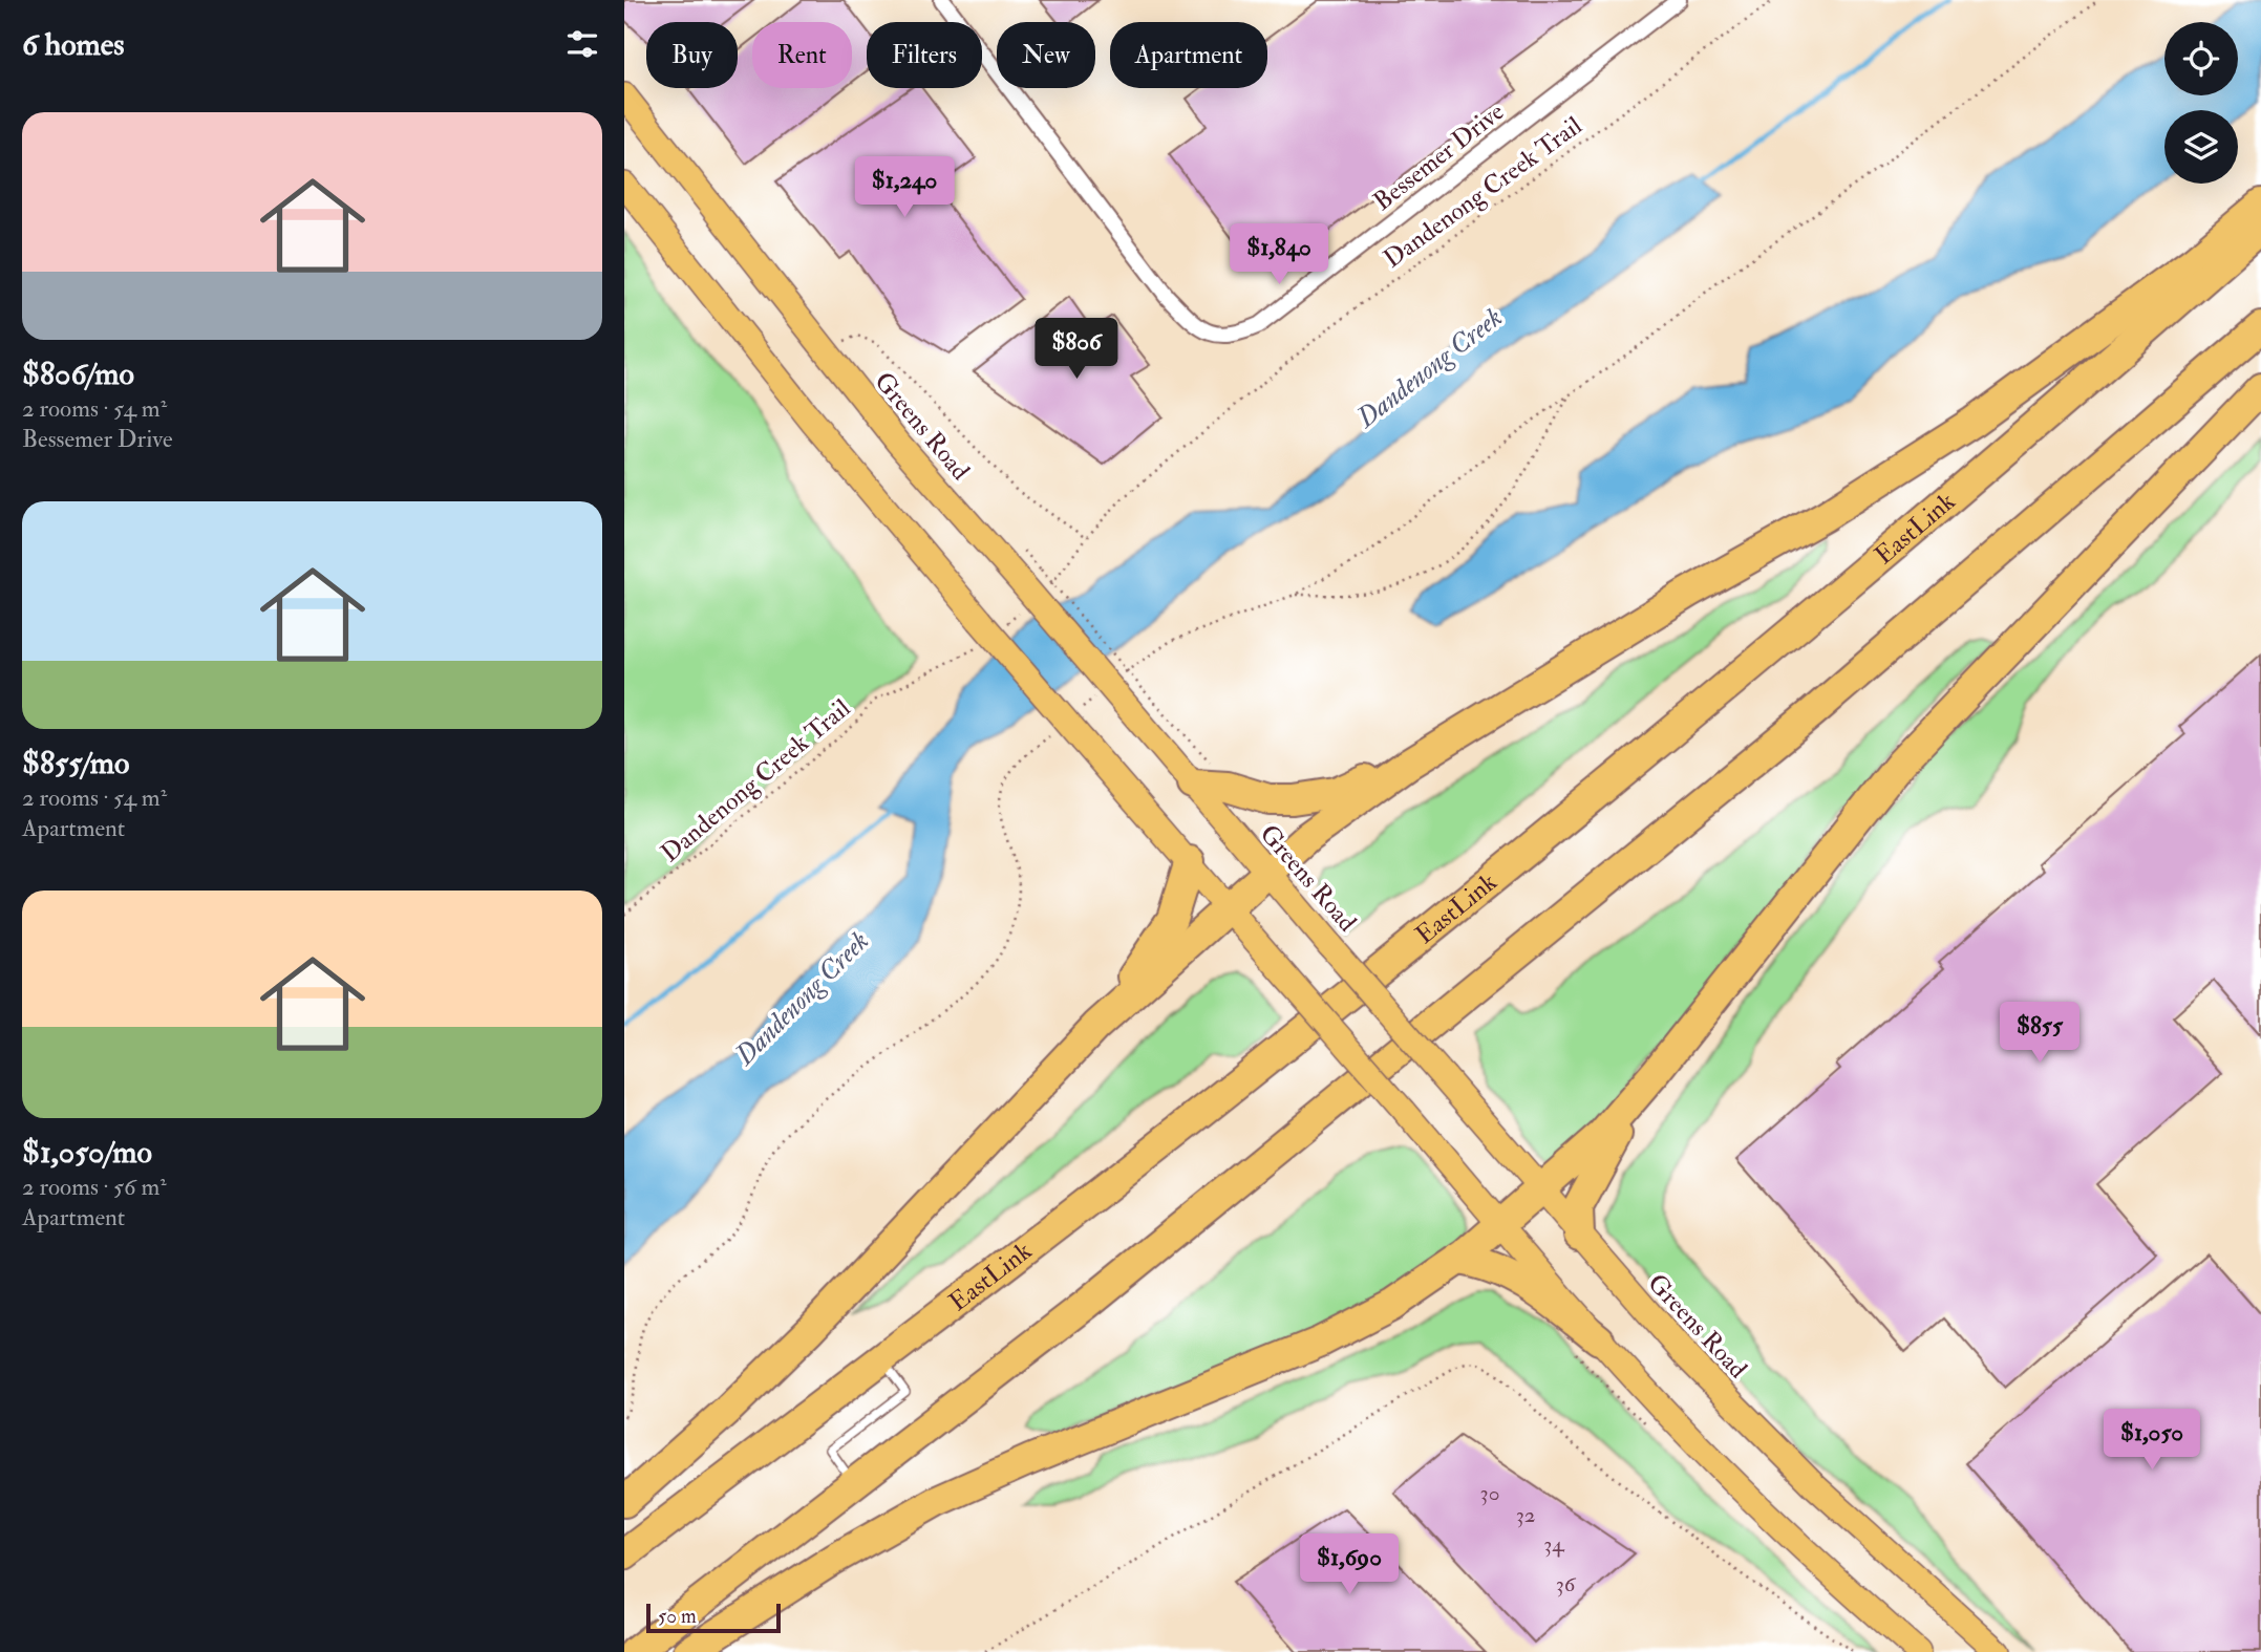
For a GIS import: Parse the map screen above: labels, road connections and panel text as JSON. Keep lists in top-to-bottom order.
{
  "streets": {
    "highway": ["EastLink"],
    "main road": ["Greens Road"],
    "street": ["Bessemer Drive"],
    "path": ["Dandenong Creek Trail"]
  },
  "crossings": [
    ["Dandenong Creek Trail", "Greens Road"]
  ],
  "water": ["Dandenong Creek"],
  "house_numbers": [
    "30",
    "32",
    "34",
    "36"
  ],
  "scale_bar": "50 m",
  "page": {
    "heading": "6 homes",
    "chip": [
      "Buy",
      "Rent",
      "Filters",
      "New",
      "Apartment"
    ],
    "list": [
      {
        "name": "$806/mo",
        "note": "2 rooms · 54 m² · Bessemer Drive"
      },
      {
        "name": "$855/mo",
        "note": "2 rooms · 54 m² · Apartment"
      },
      {
        "name": "$1,050/mo",
        "note": "2 rooms · 56 m² · Apartment"
      }
    ],
    "price": [
      "$1,240",
      "$1,840",
      "$806",
      "$855",
      "$1,050",
      "$1,690"
    ],
    "scale": "50 m"
  }
}
